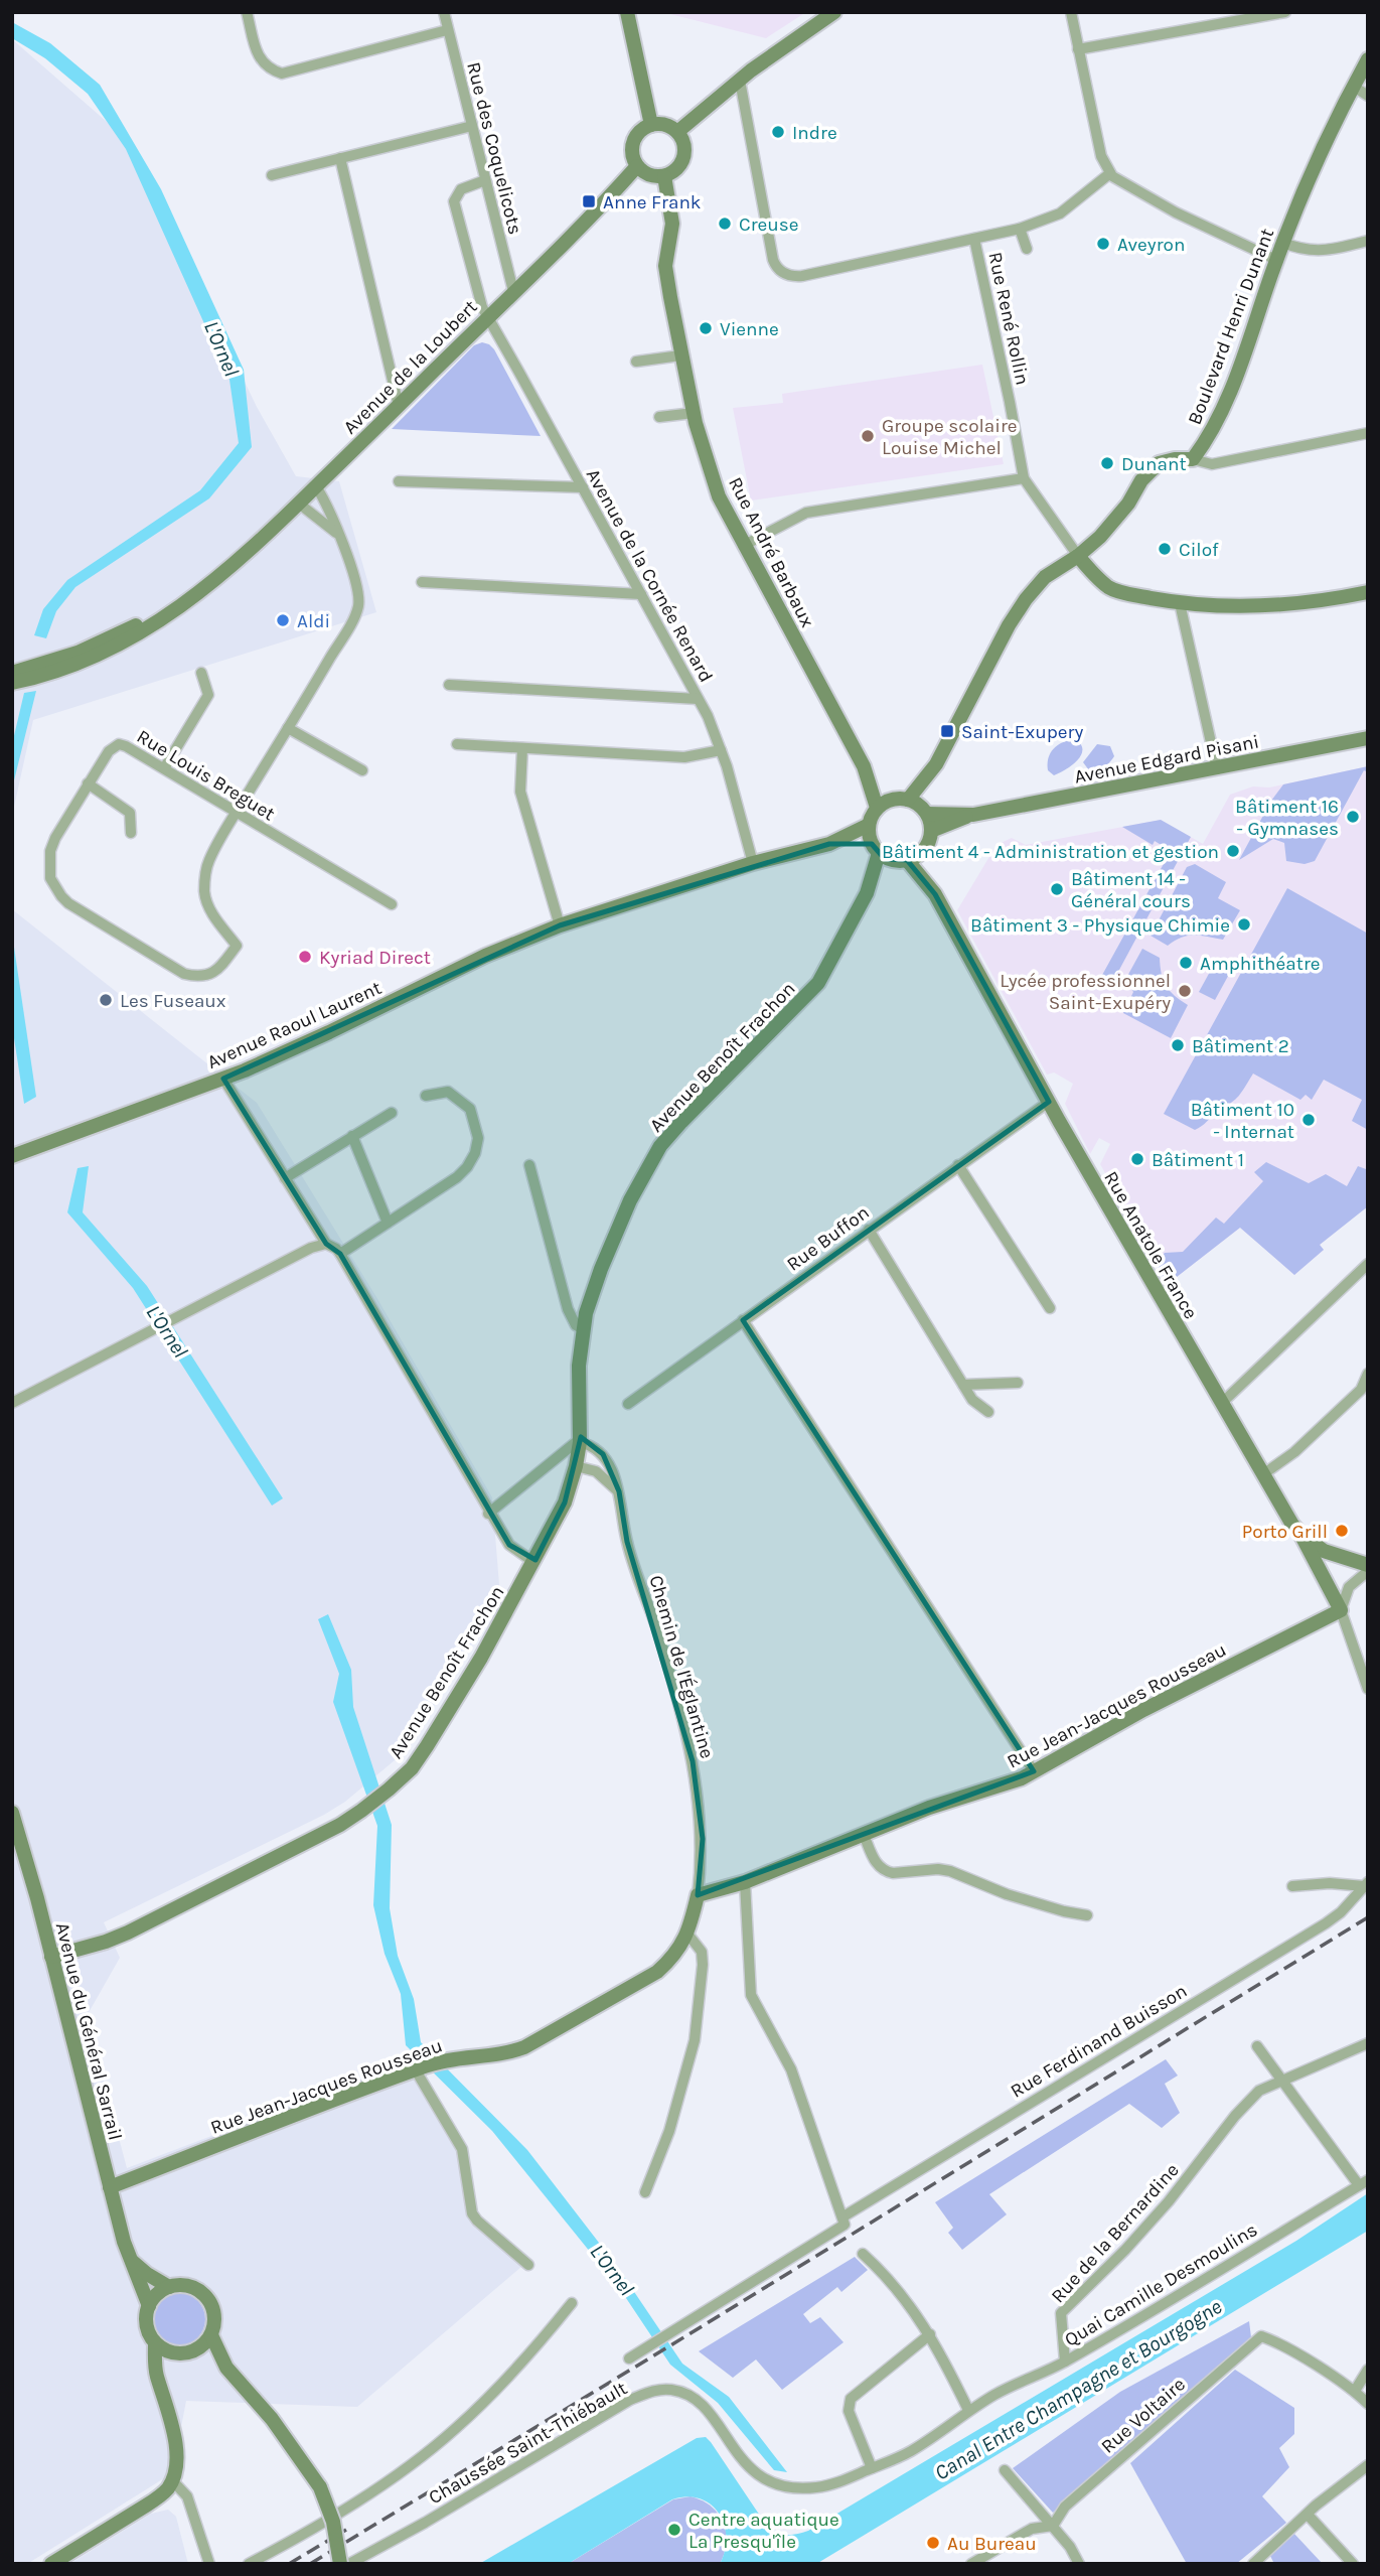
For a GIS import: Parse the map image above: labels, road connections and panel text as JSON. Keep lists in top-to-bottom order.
{
  "streets": {
    "street": [
      "Rue des Coquelicots",
      "Rue René Rollin",
      "Boulevard Henri Dunant",
      "Avenue de la Loubert",
      "Rue André Barbaux",
      "Avenue de la Cornée Renard",
      "Avenue Edgard Pisani",
      "Rue Louis Breguet",
      "Avenue Raoul Laurent",
      "Avenue Benoît Frachon",
      "Rue Buffon",
      "Rue Anatole France",
      "Chemin de l'Églantine",
      "Rue Jean-Jacques Rousseau",
      "Avenue du Général Sarrail",
      "Rue Ferdinand Buisson",
      "Rue de la Bernardine",
      "Quai Camille Desmoulins",
      "Rue Voltaire",
      "Chaussée Saint-Thiébault"
    ]
  },
  "crossings": [
    ["Rue des Coquelicots", "Avenue de la Loubert"],
    ["Rue des Coquelicots", "Avenue de la Cornée Renard"],
    ["Avenue de la Loubert", "Rue André Barbaux"],
    ["Avenue de la Loubert", "Avenue de la Cornée Renard"],
    ["Rue André Barbaux", "Avenue Edgard Pisani"],
    ["Rue André Barbaux", "Avenue Raoul Laurent"],
    ["Rue André Barbaux", "Avenue Benoît Frachon"],
    ["Rue André Barbaux", "Rue Anatole France"],
    ["Avenue de la Cornée Renard", "Avenue Raoul Laurent"],
    ["Avenue Edgard Pisani", "Avenue Raoul Laurent"],
    ["Avenue Edgard Pisani", "Avenue Benoît Frachon"],
    ["Avenue Edgard Pisani", "Rue Anatole France"],
    ["Avenue Raoul Laurent", "Avenue Benoît Frachon"],
    ["Avenue Raoul Laurent", "Rue Anatole France"],
    ["Avenue Benoît Frachon", "Rue Anatole France"],
    ["Avenue Benoît Frachon", "Chemin de l'Églantine"],
    ["Avenue Benoît Frachon", "Avenue du Général Sarrail"],
    ["Rue Buffon", "Rue Anatole France"],
    ["Rue Anatole France", "Rue Jean-Jacques Rousseau"],
    ["Chemin de l'Églantine", "Rue Jean-Jacques Rousseau"],
    ["Rue Jean-Jacques Rousseau", "Avenue du Général Sarrail"],
    ["Rue de la Bernardine", "Quai Camille Desmoulins"],
    ["Quai Camille Desmoulins", "Chaussée Saint-Thiébault"]
  ],
  "water": ["L'Ornel", "Canal Entre Champagne et Bourgogne"],
  "places": {
    "other": [
      "Indre",
      "Creuse",
      "Aveyron",
      "Vienne",
      "Groupe scolaire Louise Michel",
      "Dunant",
      "Cilof",
      "Aldi",
      "Bâtiment 16 - Gymnases",
      "Bâtiment 4 - Administration et gestion",
      "Bâtiment 14 - Général cours",
      "Bâtiment 3 - Physique Chimie",
      "Kyriad Direct",
      "Amphithéatre",
      "Lycée professionnel Saint-Exupéry",
      "Les Fuseaux",
      "Bâtiment 2",
      "Bâtiment 10 - Internat",
      "Bâtiment 1",
      "Porto Grill",
      "Centre aquatique La Presqu'île",
      "Au Bureau"
    ],
    "transit": ["Anne Frank", "Saint-Exupery"]
  }
}
